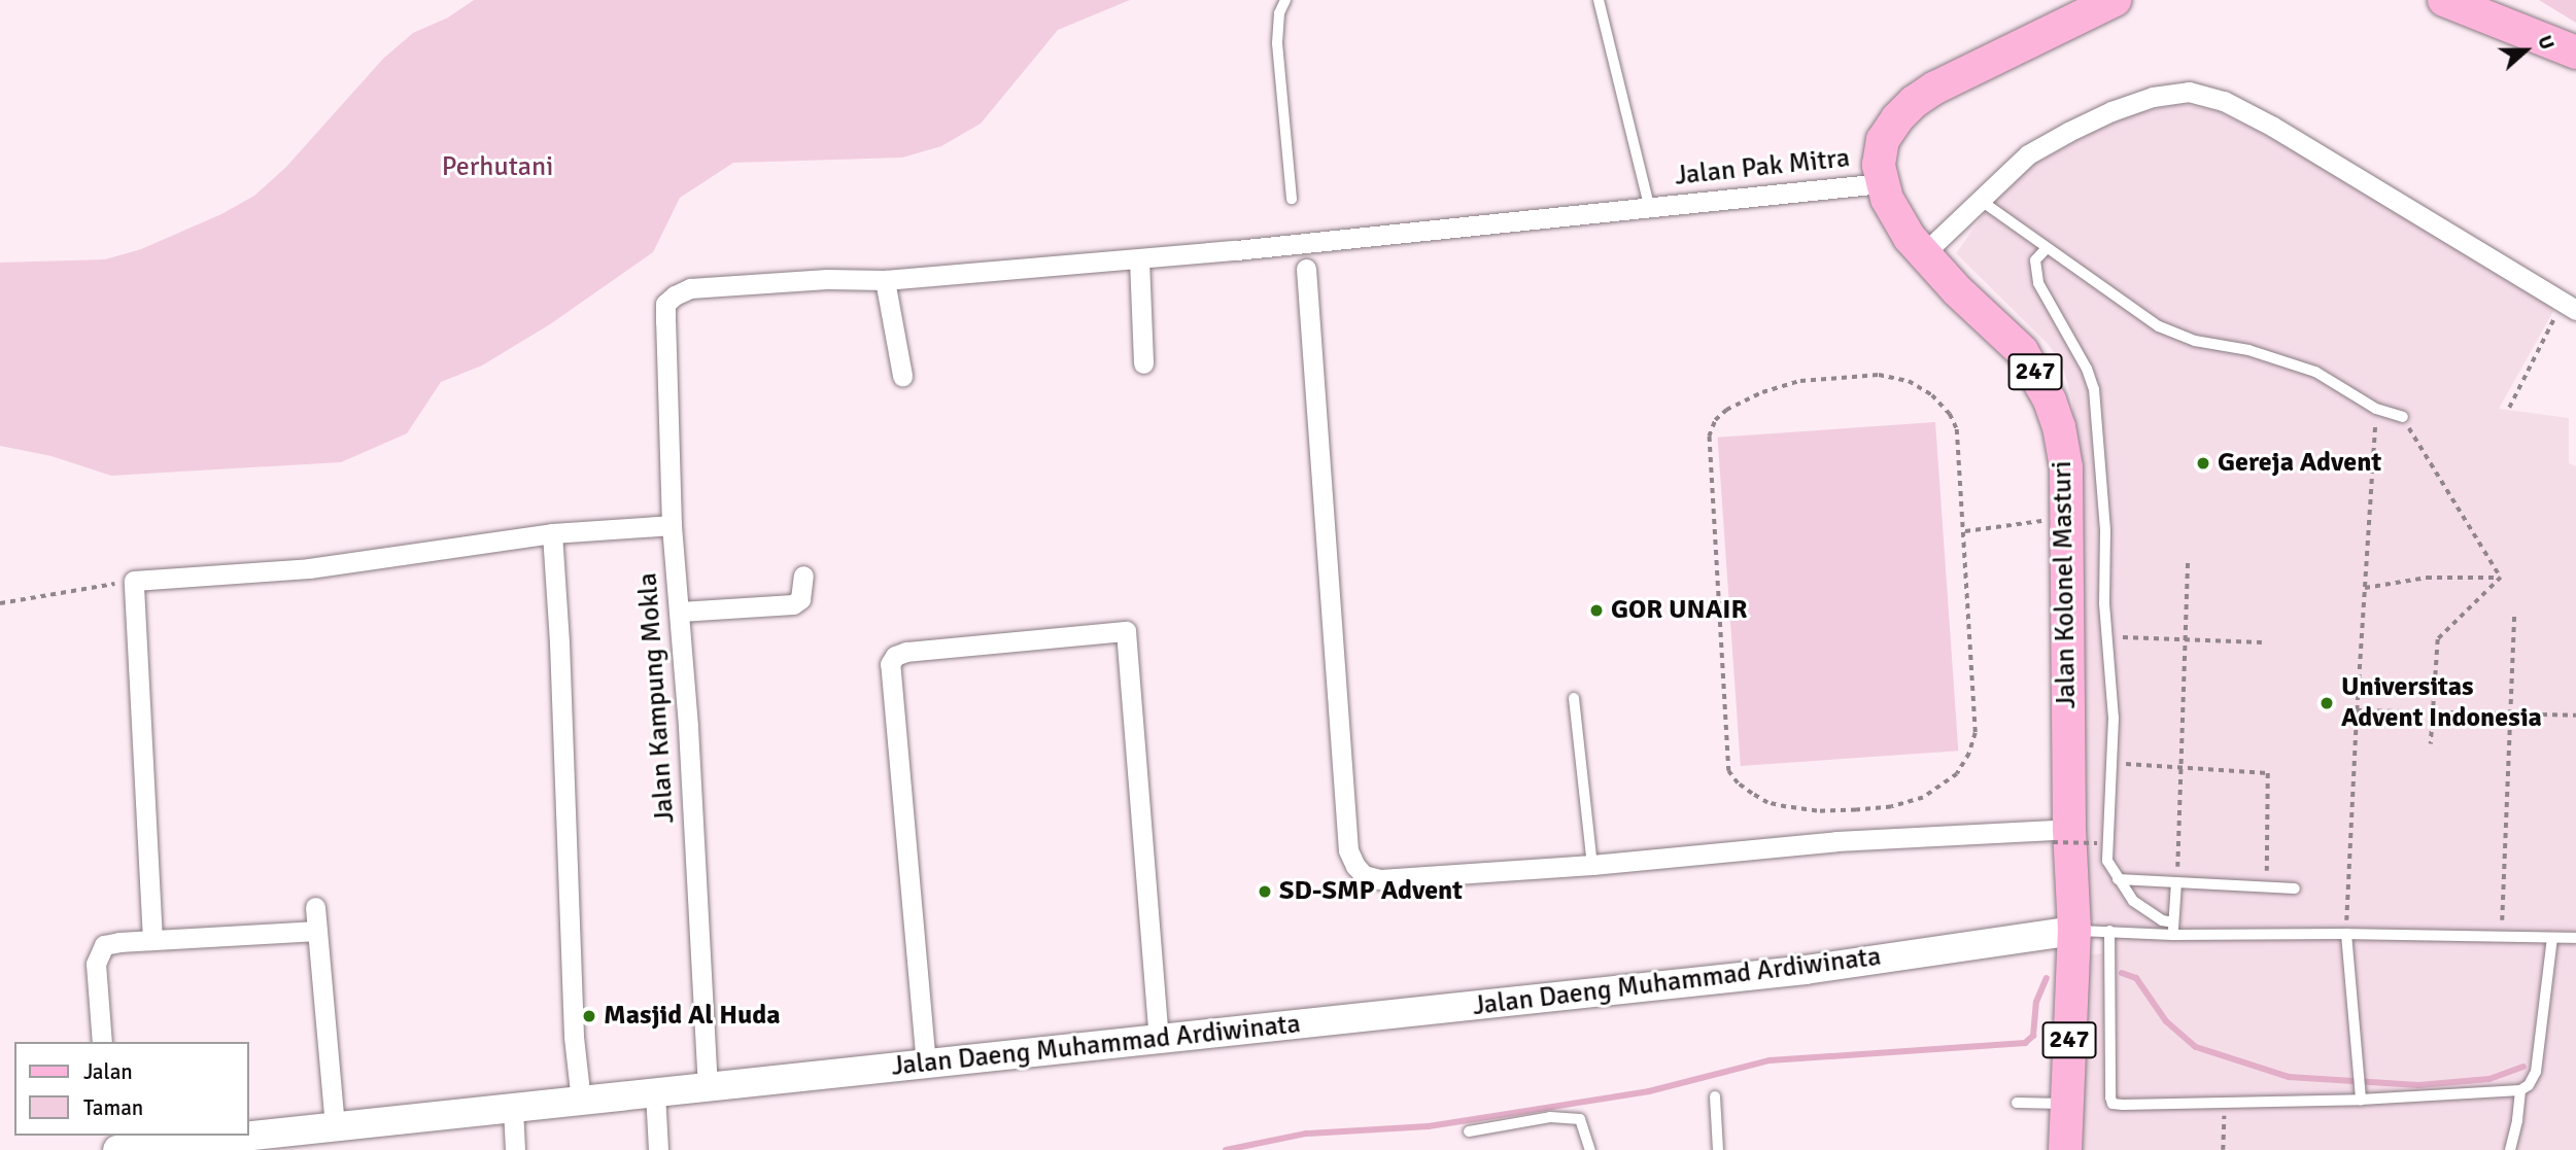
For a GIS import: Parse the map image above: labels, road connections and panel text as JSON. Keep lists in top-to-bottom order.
{
  "streets": {
    "main road": ["247", "Jalan Kolonel Masturi", "Jalan Daeng Muhammad Ardiwinata"],
    "street": ["Jalan Pak Mitra", "Jalan Kampung Mokla"]
  },
  "crossings": [
    ["Jalan Pak Mitra", "Jalan Kolonel Masturi"],
    ["Jalan Pak Mitra", "Jalan Kampung Mokla"],
    ["Jalan Kolonel Masturi", "Jalan Daeng Muhammad Ardiwinata"],
    ["Jalan Kampung Mokla", "Jalan Daeng Muhammad Ardiwinata"]
  ],
  "parks": ["Perhutani"],
  "places": [
    "Gereja Advent",
    "GOR UNAIR",
    "Universitas Advent Indonesia",
    "SD-SMP Advent",
    "Masjid Al Huda"
  ],
  "legend": ["Jalan", "Taman"],
  "north": "right"
}
